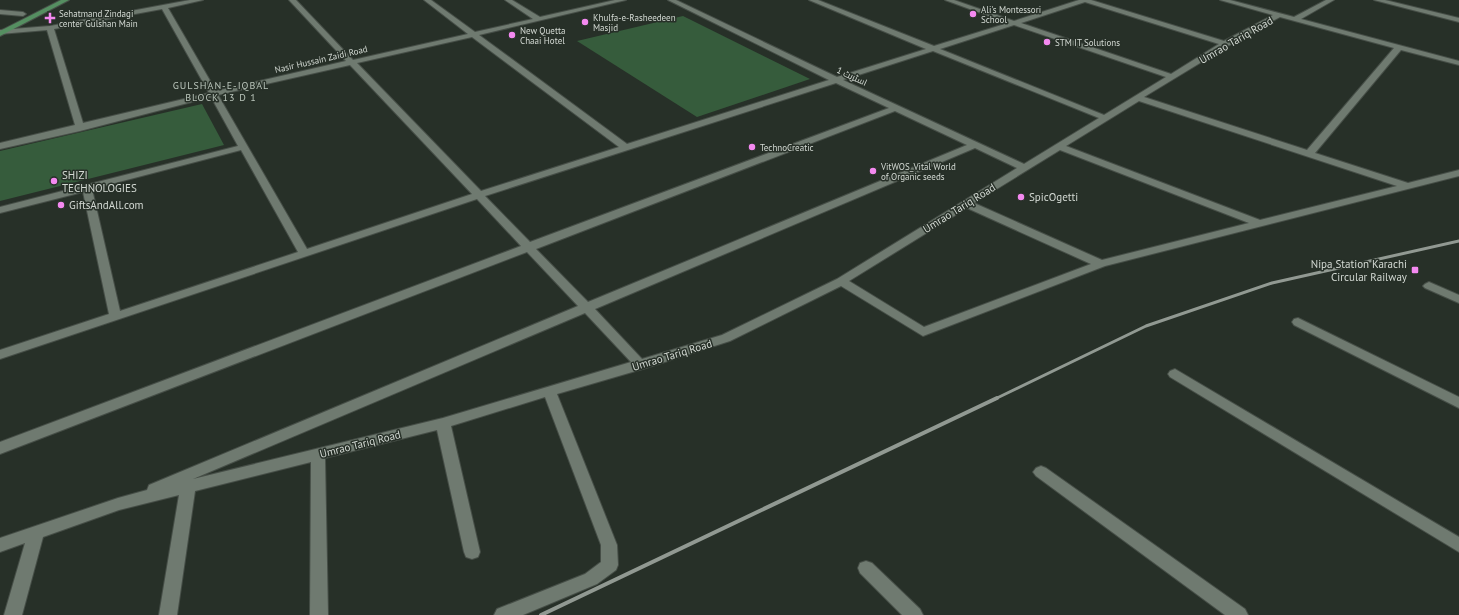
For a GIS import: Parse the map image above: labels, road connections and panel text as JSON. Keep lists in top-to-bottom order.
{
  "streets": {
    "street": ["Umrao Tariq Road", "Nasir Hussain Zaidi Road", "اسٹریٹ 1"]
  },
  "crossings": [
    ["Umrao Tariq Road", "اسٹریٹ 1"]
  ],
  "districts": ["GULSHAN-E-IQBAL BLOCK 13 D 1"],
  "places": {
    "other": [
      "Ali's Montessori School",
      "Khulfa-e-Rasheedeen Masjid",
      "New Quetta Chaai Hotel",
      "STM IT Solutions",
      "TechnoCreatic",
      "VitWOS_Vital World of Organic seeds",
      "SHIZI TECHNOLOGIES",
      "SpicOgetti",
      "GiftsAndAll.com"
    ],
    "health": ["Sehatmand Zindagi center Gulshan Main"],
    "transit": ["Nipa Station Karachi Circular Railway"]
  }
}
